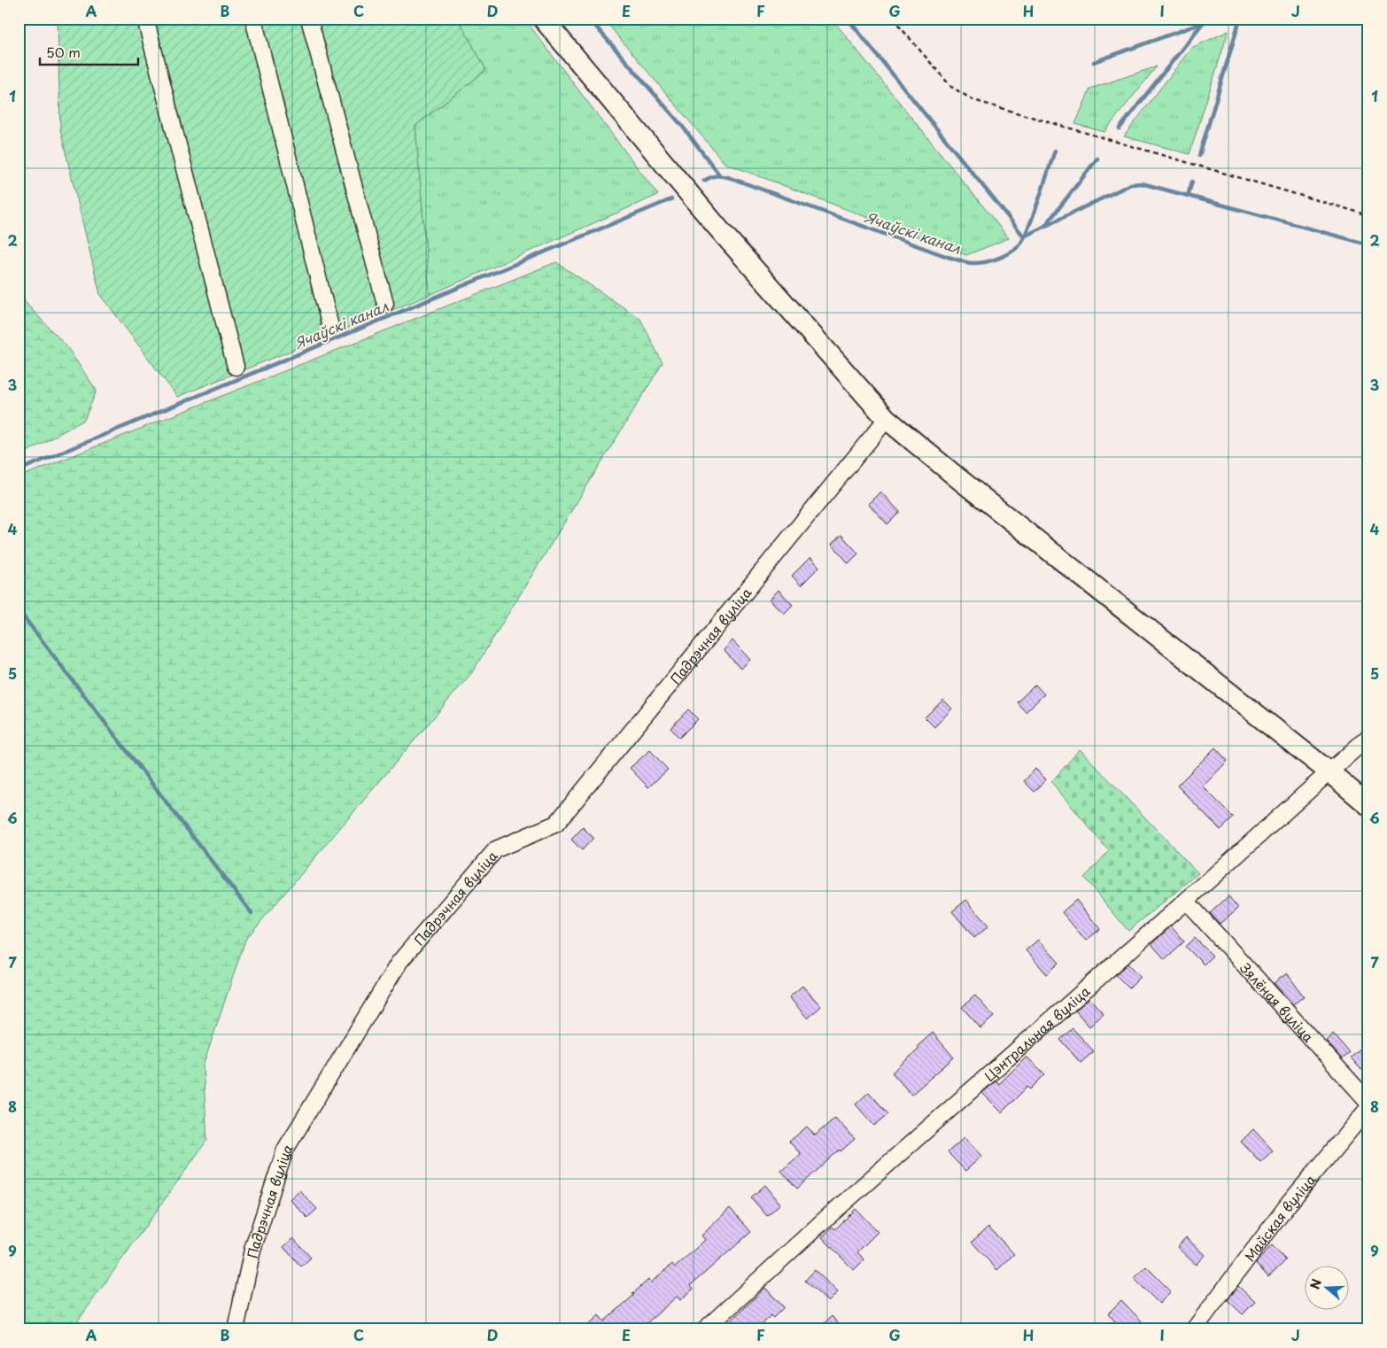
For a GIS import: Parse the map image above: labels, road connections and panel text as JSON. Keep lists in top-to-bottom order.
{
  "streets": {
    "street": [
      "Падрэчная вуліца",
      "Зялёная вуліца",
      "Цэнтральная вуліца",
      "Майская вуліца"
    ]
  },
  "crossings": [
    ["Зялёная вуліца", "Цэнтральная вуліца"]
  ],
  "water": ["Ячаўскі канал"],
  "scale_bar": "50 m",
  "north": "left",
  "grid": {
    "columns": [
      "A",
      "B",
      "C",
      "D",
      "E",
      "F",
      "G",
      "H",
      "I",
      "J"
    ],
    "rows": [
      "1",
      "2",
      "3",
      "4",
      "5",
      "6",
      "7",
      "8",
      "9"
    ]
  }
}
